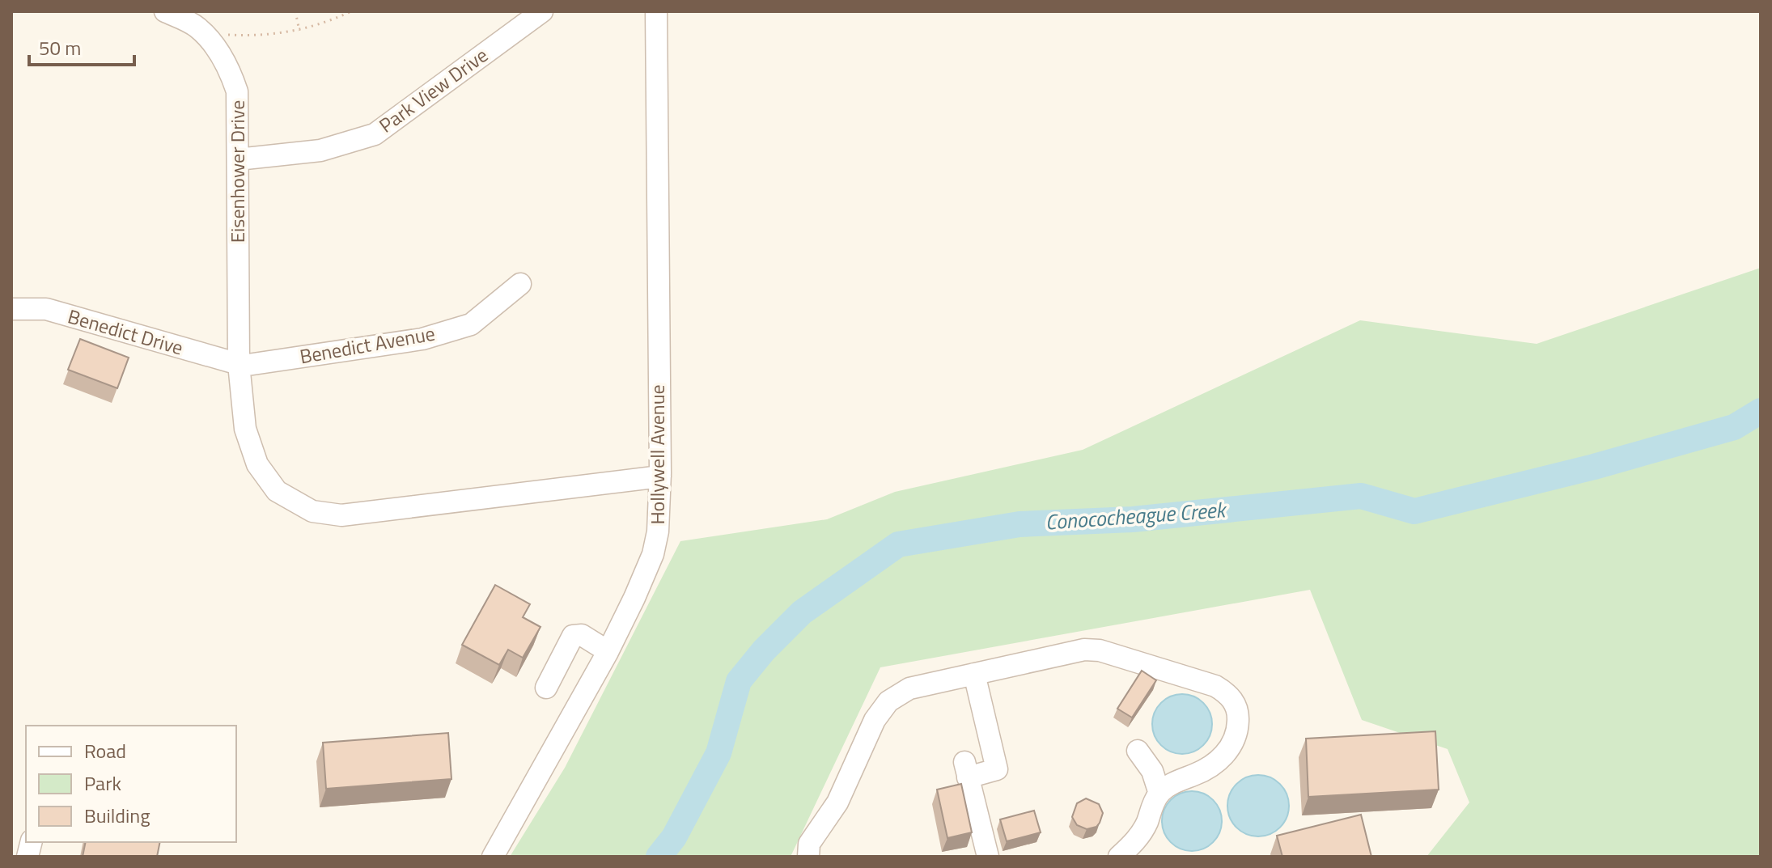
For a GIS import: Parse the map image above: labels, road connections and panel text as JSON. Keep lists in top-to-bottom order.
{
  "streets": {
    "street": [
      "Park View Drive",
      "Eisenhower Drive",
      "Benedict Drive",
      "Benedict Avenue",
      "Hollywell Avenue"
    ]
  },
  "crossings": [
    ["Park View Drive", "Eisenhower Drive"],
    ["Eisenhower Drive", "Benedict Drive"],
    ["Eisenhower Drive", "Benedict Avenue"],
    ["Eisenhower Drive", "Hollywell Avenue"],
    ["Benedict Drive", "Benedict Avenue"]
  ],
  "water": ["Conococheague Creek"],
  "legend": ["Road", "Park", "Building"],
  "scale_bar": "50 m"
}
